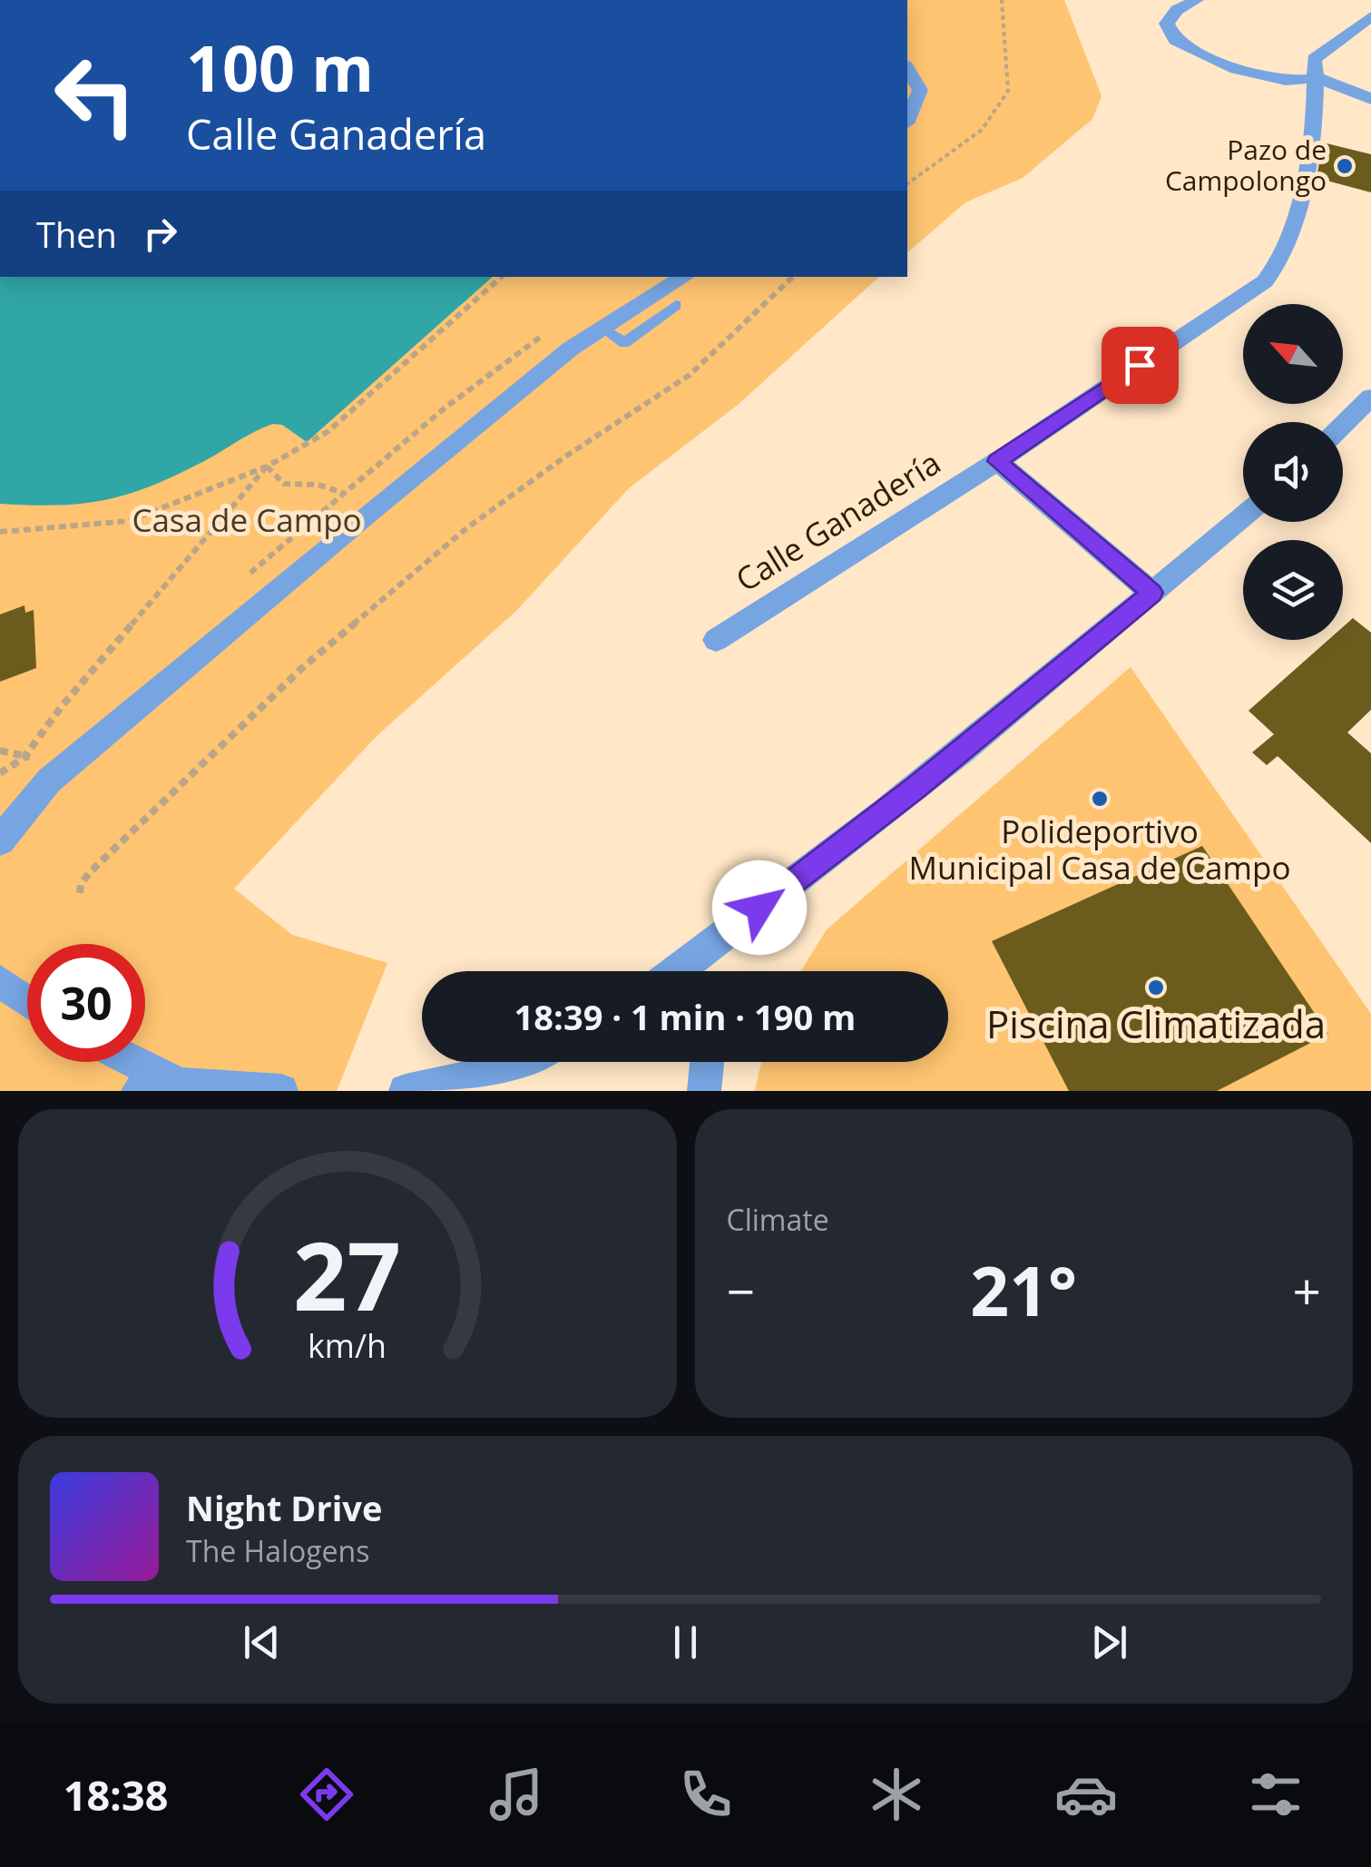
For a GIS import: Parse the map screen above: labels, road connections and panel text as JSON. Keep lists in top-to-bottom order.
{
  "streets": {
    "street": ["Calle Ganadería"]
  },
  "parks": ["Casa de Campo"],
  "places": ["Pazo de Campolongo", "Polideportivo Municipal Casa de Campo", "Piscina Climatizada"],
  "north": "top left",
  "page": {
    "turn": ["100 m", "Calle Ganadería"],
    "then": "Then",
    "limit": "30",
    "trip": "18:39 · 1 min · 190 m",
    "tile": "Climate",
    "heat": ["−", "21°", "+"],
    "song": ["Night Drive", "The Halogens"],
    "tabs": "18:38",
    "gauge": ["27", "km/h"]
  }
}
